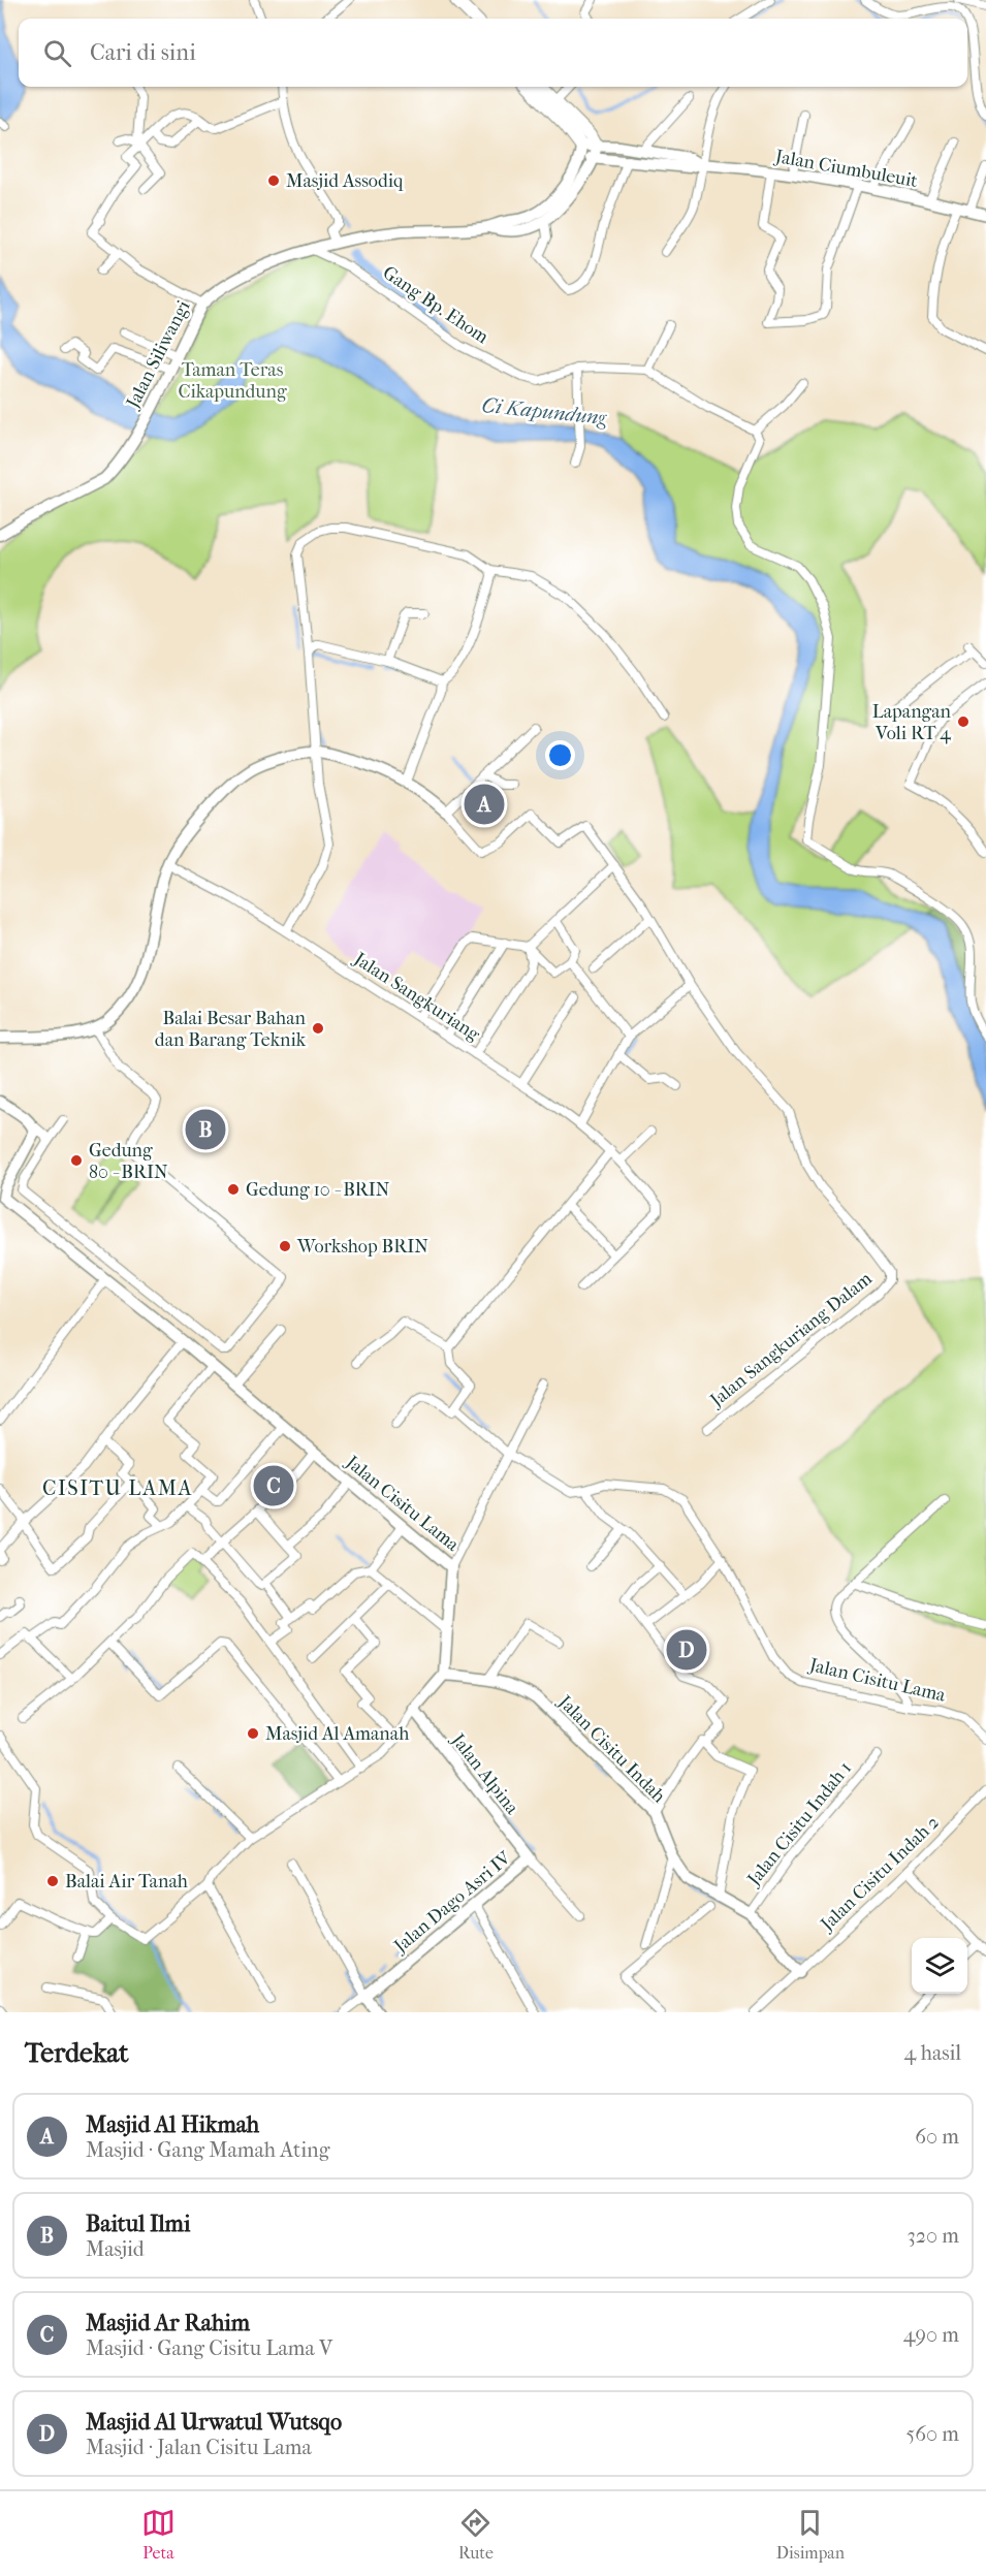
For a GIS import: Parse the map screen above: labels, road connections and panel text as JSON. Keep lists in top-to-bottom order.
{
  "streets": {
    "street": [
      "Jalan Ciumbuleuit",
      "Gang Bp. Ehom",
      "Jalan Siliwangi",
      "Jalan Sangkuriang",
      "Jalan Sangkuriang Dalam",
      "Jalan Cisitu Lama",
      "Jalan Cisitu Indah",
      "Jalan Alpina",
      "Jalan Cisitu Indah 1",
      "Jalan Cisitu Indah 2",
      "Jalan Dago Asri IV"
    ]
  },
  "crossings": [
    ["Jalan Ciumbuleuit", "Jalan Siliwangi"],
    ["Gang Bp. Ehom", "Jalan Siliwangi"],
    ["Jalan Cisitu Indah", "Jalan Cisitu Indah 1"],
    ["Jalan Cisitu Indah", "Jalan Cisitu Indah 2"],
    ["Jalan Alpina", "Jalan Dago Asri IV"]
  ],
  "districts": ["CISITU LAMA"],
  "water": ["Ci Kapundung"],
  "parks": ["Taman Teras Cikapundung"],
  "places": [
    "Masjid Assodiq",
    "Lapangan Voli RT 4",
    "Balai Besar Bahan dan Barang Teknik",
    "Gedung 80 - BRIN",
    "Gedung 10 - BRIN",
    "Workshop BRIN",
    "Masjid Al Amanah",
    "Balai Air Tanah"
  ],
  "page": {
    "search": "Cari di sini",
    "pins": [
      "A",
      "B",
      "C",
      "D"
    ],
    "heading": ["Terdekat", "4 hasil"],
    "list": [
      {
        "mark": "A",
        "name": "Masjid Al Hikmah",
        "note": "Masjid · Gang Mamah Ating",
        "value": "60 m"
      },
      {
        "mark": "B",
        "name": "Baitul Ilmi",
        "note": "Masjid",
        "value": "320 m"
      },
      {
        "mark": "C",
        "name": "Masjid Ar Rahim",
        "note": "Masjid · Gang Cisitu Lama V",
        "value": "490 m"
      },
      {
        "mark": "D",
        "name": "Masjid Al Urwatul Wutsqo",
        "note": "Masjid · Jalan Cisitu Lama",
        "value": "560 m"
      }
    ],
    "nav": ["Peta", "Rute", "Disimpan"]
  }
}
